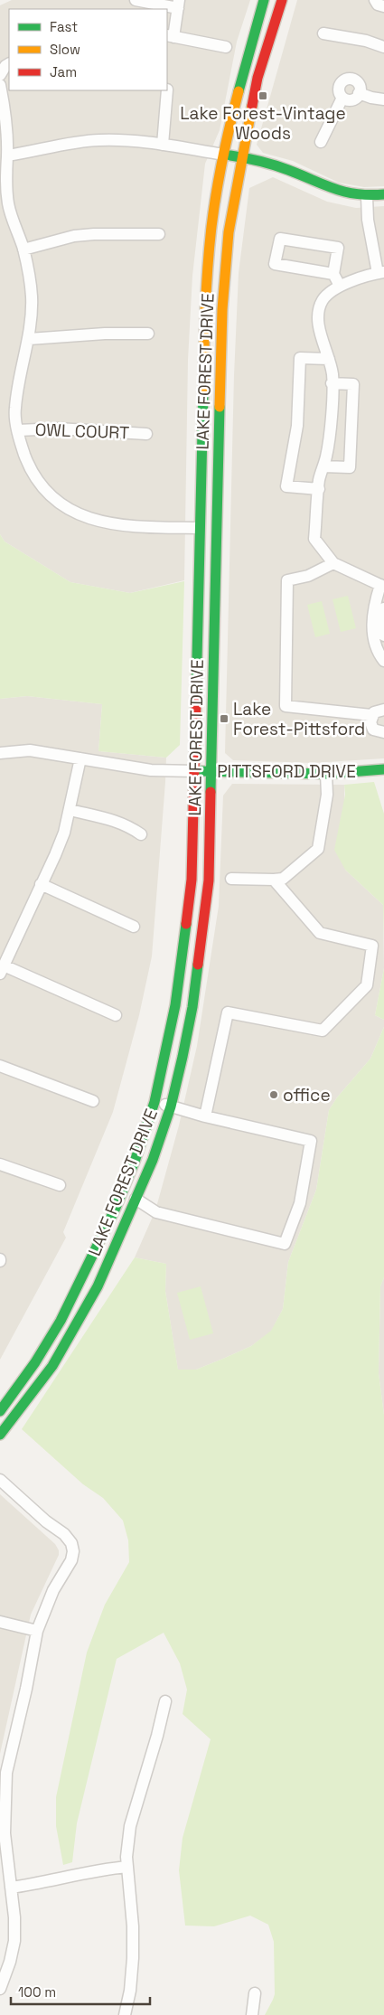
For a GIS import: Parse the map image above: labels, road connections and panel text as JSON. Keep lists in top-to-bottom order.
{
  "streets": {
    "main road": ["LAKE FOREST DRIVE", "PITTSFORD DRIVE"],
    "street": ["OWL COURT"]
  },
  "crossings": [
    ["LAKE FOREST DRIVE", "PITTSFORD DRIVE"]
  ],
  "places": {
    "transit": ["Lake Forest-Vintage Woods", "Lake Forest-Pittsford"],
    "other": ["office"]
  },
  "legend": ["Fast", "Slow", "Jam"],
  "scale_bar": "100 m"
}
